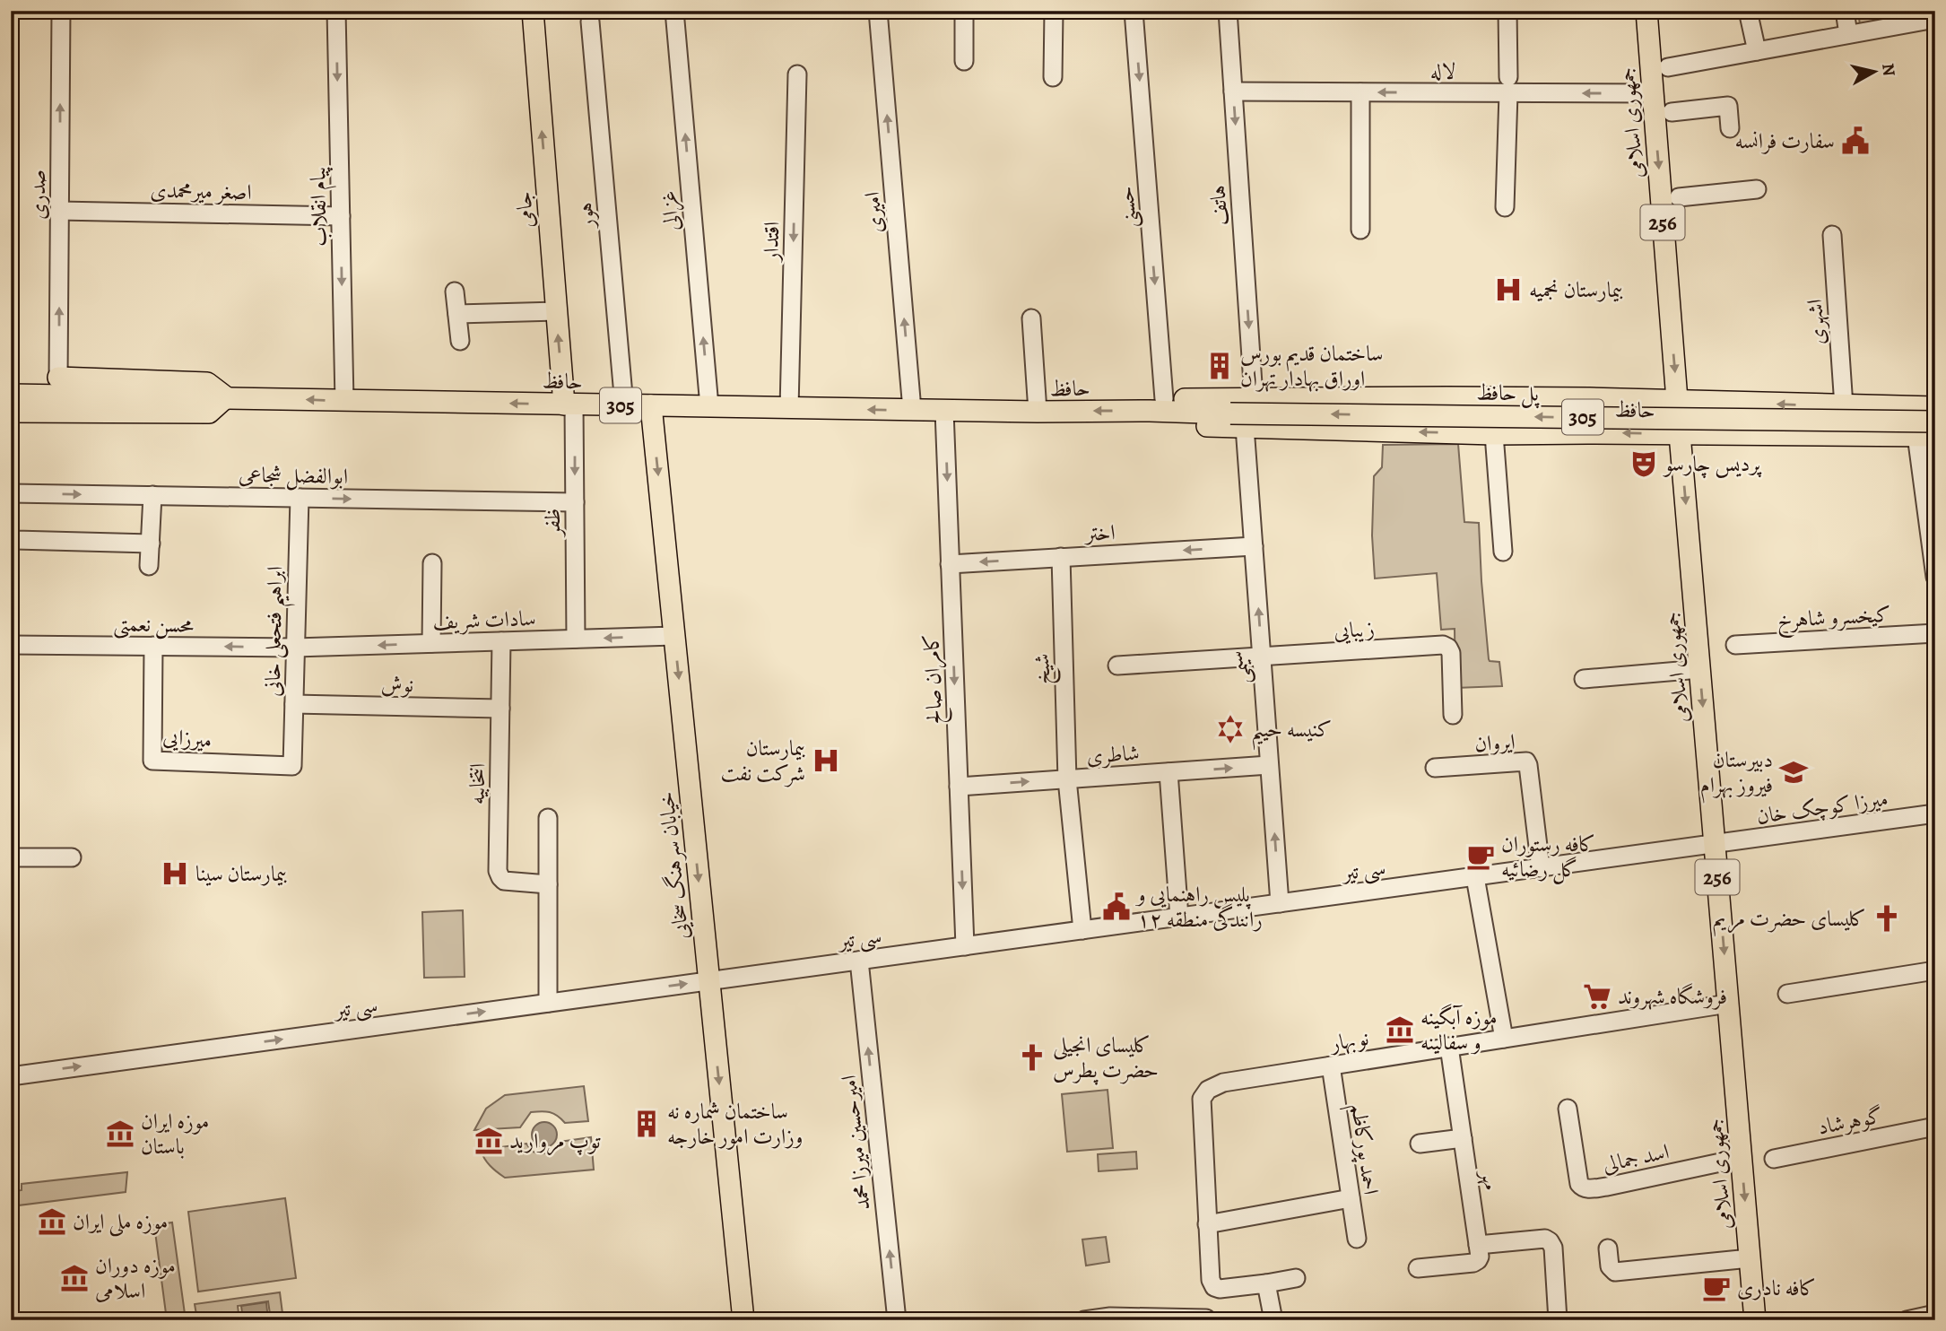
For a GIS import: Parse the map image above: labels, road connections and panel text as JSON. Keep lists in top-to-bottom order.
{
  "streets": {
    "main road": [
      "جمهوری اسلامی",
      "جامی",
      "256",
      "حافظ",
      "پل حافظ",
      "305",
      "خیابان سرهنگ سخایی"
    ],
    "street": [
      "لاله",
      "اصغر میرمحمدی",
      "صدری",
      "هاتف",
      "پیام انقلاب",
      "حسنی",
      "غزالی",
      "امیری",
      "هور",
      "اقتدار",
      "اشهری",
      "ابوالفضل شجاعی",
      "ظفر",
      "اختر",
      "کیخسرو شاهرخ",
      "سادات شریف",
      "محسن نعمتی",
      "زیبایی",
      "ابراهیم فتحعلی خانی",
      "سیمی",
      "شیخ",
      "کامران صالح",
      "نوش",
      "میرزایی",
      "ایروان",
      "شاطری",
      "انتخابیه",
      "میرزا کوچک خان",
      "سی تیر",
      "نوبهار",
      "گوهرشاد",
      "امیرحسین میرزا محمد",
      "احمد پورکاظم",
      "اسد جمالی",
      "مهر"
    ]
  },
  "crossings": [
    ["لاله", "جمهوری اسلامی"],
    ["لاله", "هاتف"],
    ["جمهوری اسلامی", "حافظ"],
    ["جمهوری اسلامی", "میرزا کوچک خان"],
    ["جمهوری اسلامی", "سی تیر"],
    ["جمهوری اسلامی", "نوبهار"],
    ["جمهوری اسلامی", "اسد جمالی"],
    ["اصغر میرمحمدی", "صدری"],
    ["اصغر میرمحمدی", "پیام انقلاب"],
    ["هاتف", "حافظ"],
    ["پیام انقلاب", "حافظ"],
    ["حسنی", "حافظ"],
    ["جامی", "حافظ"],
    ["جامی", "ظفر"],
    ["غزالی", "حافظ"],
    ["امیری", "حافظ"],
    ["هور", "حافظ"],
    ["اقتدار", "حافظ"],
    ["اشهری", "حافظ"],
    ["حافظ", "پل حافظ"],
    ["حافظ", "ظفر"],
    ["حافظ", "سیمی"],
    ["حافظ", "کامران صالح"],
    ["حافظ", "خیابان سرهنگ سخایی"],
    ["پل حافظ", "سیمی"],
    ["ابوالفضل شجاعی", "ظفر"],
    ["ابوالفضل شجاعی", "ابراهیم فتحعلی خانی"],
    ["ظفر", "سادات شریف"],
    ["اختر", "سیمی"],
    ["اختر", "شیخ"],
    ["اختر", "کامران صالح"],
    ["سادات شریف", "محسن نعمتی"],
    ["سادات شریف", "ابراهیم فتحعلی خانی"],
    ["سادات شریف", "انتخابیه"],
    ["سادات شریف", "خیابان سرهنگ سخایی"],
    ["محسن نعمتی", "ابراهیم فتحعلی خانی"],
    ["محسن نعمتی", "میرزایی"],
    ["زیبایی", "سیمی"],
    ["ابراهیم فتحعلی خانی", "نوش"],
    ["ابراهیم فتحعلی خانی", "میرزایی"],
    ["سیمی", "شاطری"],
    ["سیمی", "سی تیر"],
    ["شیخ", "شاطری"],
    ["شیخ", "سی تیر"],
    ["کامران صالح", "شاطری"],
    ["کامران صالح", "سی تیر"],
    ["نوش", "انتخابیه"],
    ["ایروان", "سی تیر"],
    ["میرزا کوچک خان", "سی تیر"],
    ["خیابان سرهنگ سخایی", "سی تیر"],
    ["سی تیر", "امیرحسین میرزا محمد"],
    ["نوبهار", "احمد پورکاظم"],
    ["نوبهار", "مهر"]
  ],
  "one_way": [
    "لاله",
    "جمهوری اسلامی",
    "صدری",
    "پیام انقلاب",
    "جامی",
    "غزالی",
    "اقتدار",
    "پل حافظ",
    "ظفر",
    "اختر",
    "سادات شریف",
    "محسن نعمتی",
    "کامران صالح",
    "شاطری",
    "خیابان سرهنگ سخایی",
    "سی تیر",
    "امیرحسین میرزا محمد"
  ],
  "places": {
    "public building": ["سفارت فرانسه", "پلیس راهنمایی و رانندگی منطقه ۱۲"],
    "hospital": ["بیمارستان نجمیه", "بیمارستان شرکت نفت", "بیمارستان سینا"],
    "building": ["ساختمان قدیم بورس اوراق بهادار تهران", "ساختمان شماره نه وزارت امور خارجه"],
    "theatre": ["پردیس چارسو"],
    "synagogue": ["کنیسه حییم"],
    "school or university": ["دبیرستان فیروز بهرام"],
    "cafe": ["کافه رستوران گل رضائیه", "کافه نادری"],
    "church": ["کلیسای حضرت مریم", "کلیسای انجیلی حضرت پطرس"],
    "supermarket": ["فروشگاه شهروند"],
    "museum": [
      "موزه آبگینه و سفالینه",
      "موزه ایران باستان",
      "توپ مروارید",
      "موزه ملی ایران",
      "موزه دوران اسلامی"
    ]
  },
  "north": "right"
}
